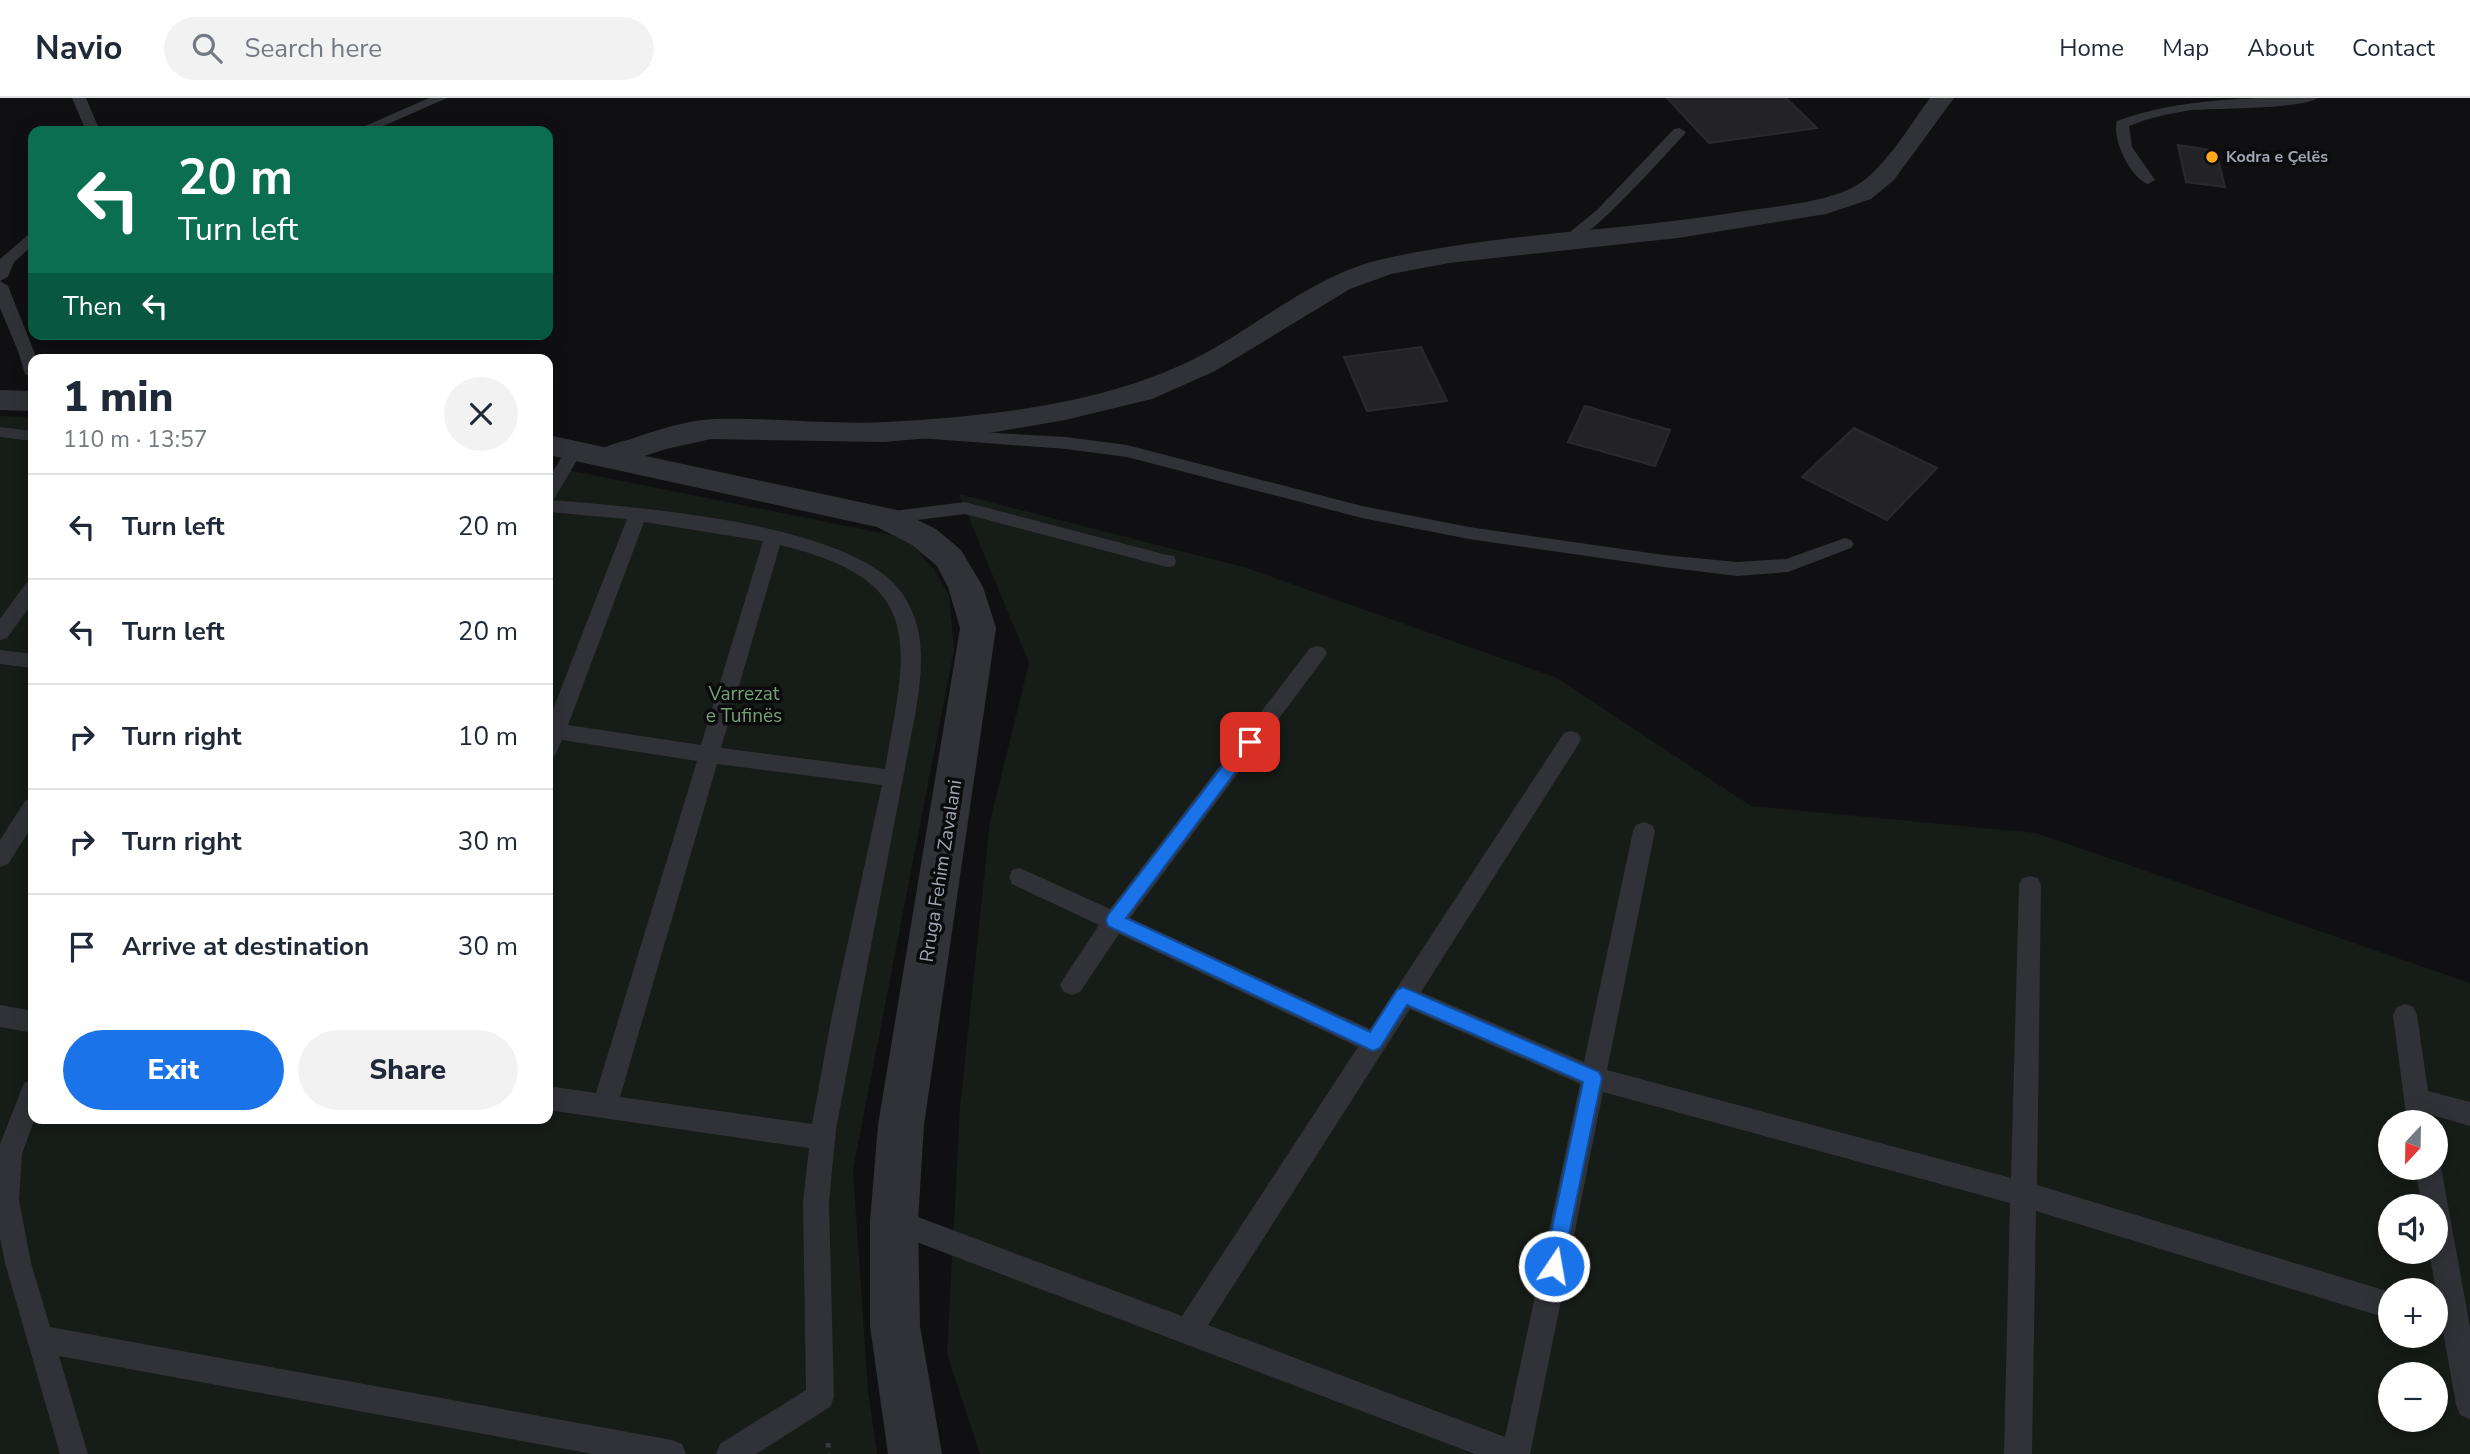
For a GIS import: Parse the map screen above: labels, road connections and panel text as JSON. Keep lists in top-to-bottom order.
{
  "streets": {
    "street": ["Rruga Fehim Zavalani"]
  },
  "parks": ["Varrezat e Tufinës"],
  "places": ["Kodra e Çelës"],
  "north": "bottom",
  "page": {
    "header": "Navio",
    "search": "Search here",
    "nav": [
      "Home",
      "Map",
      "About",
      "Contact"
    ],
    "turn": ["20 m", "Turn left"],
    "then": "Then",
    "heading": ["1 min", "110 m · 13:57"],
    "list": [
      {
        "name": "Turn left",
        "value": "20 m"
      },
      {
        "name": "Turn left",
        "value": "20 m"
      },
      {
        "name": "Turn right",
        "value": "10 m"
      },
      {
        "name": "Turn right",
        "value": "30 m"
      },
      {
        "name": "Arrive at destination",
        "value": "30 m"
      }
    ],
    "buttons": ["Exit", "Share"],
    "map_buttons": ["+", "−"]
  }
}
